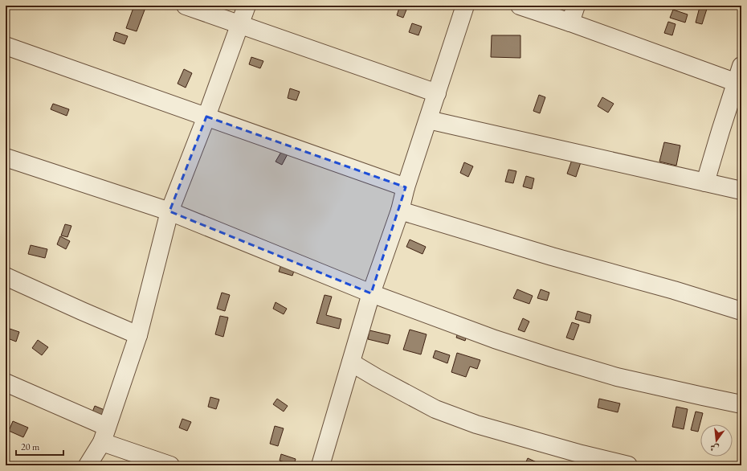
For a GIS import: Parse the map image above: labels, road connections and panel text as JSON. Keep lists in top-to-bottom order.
{
  "scale_bar": "20 m",
  "north": "bottom"
}
